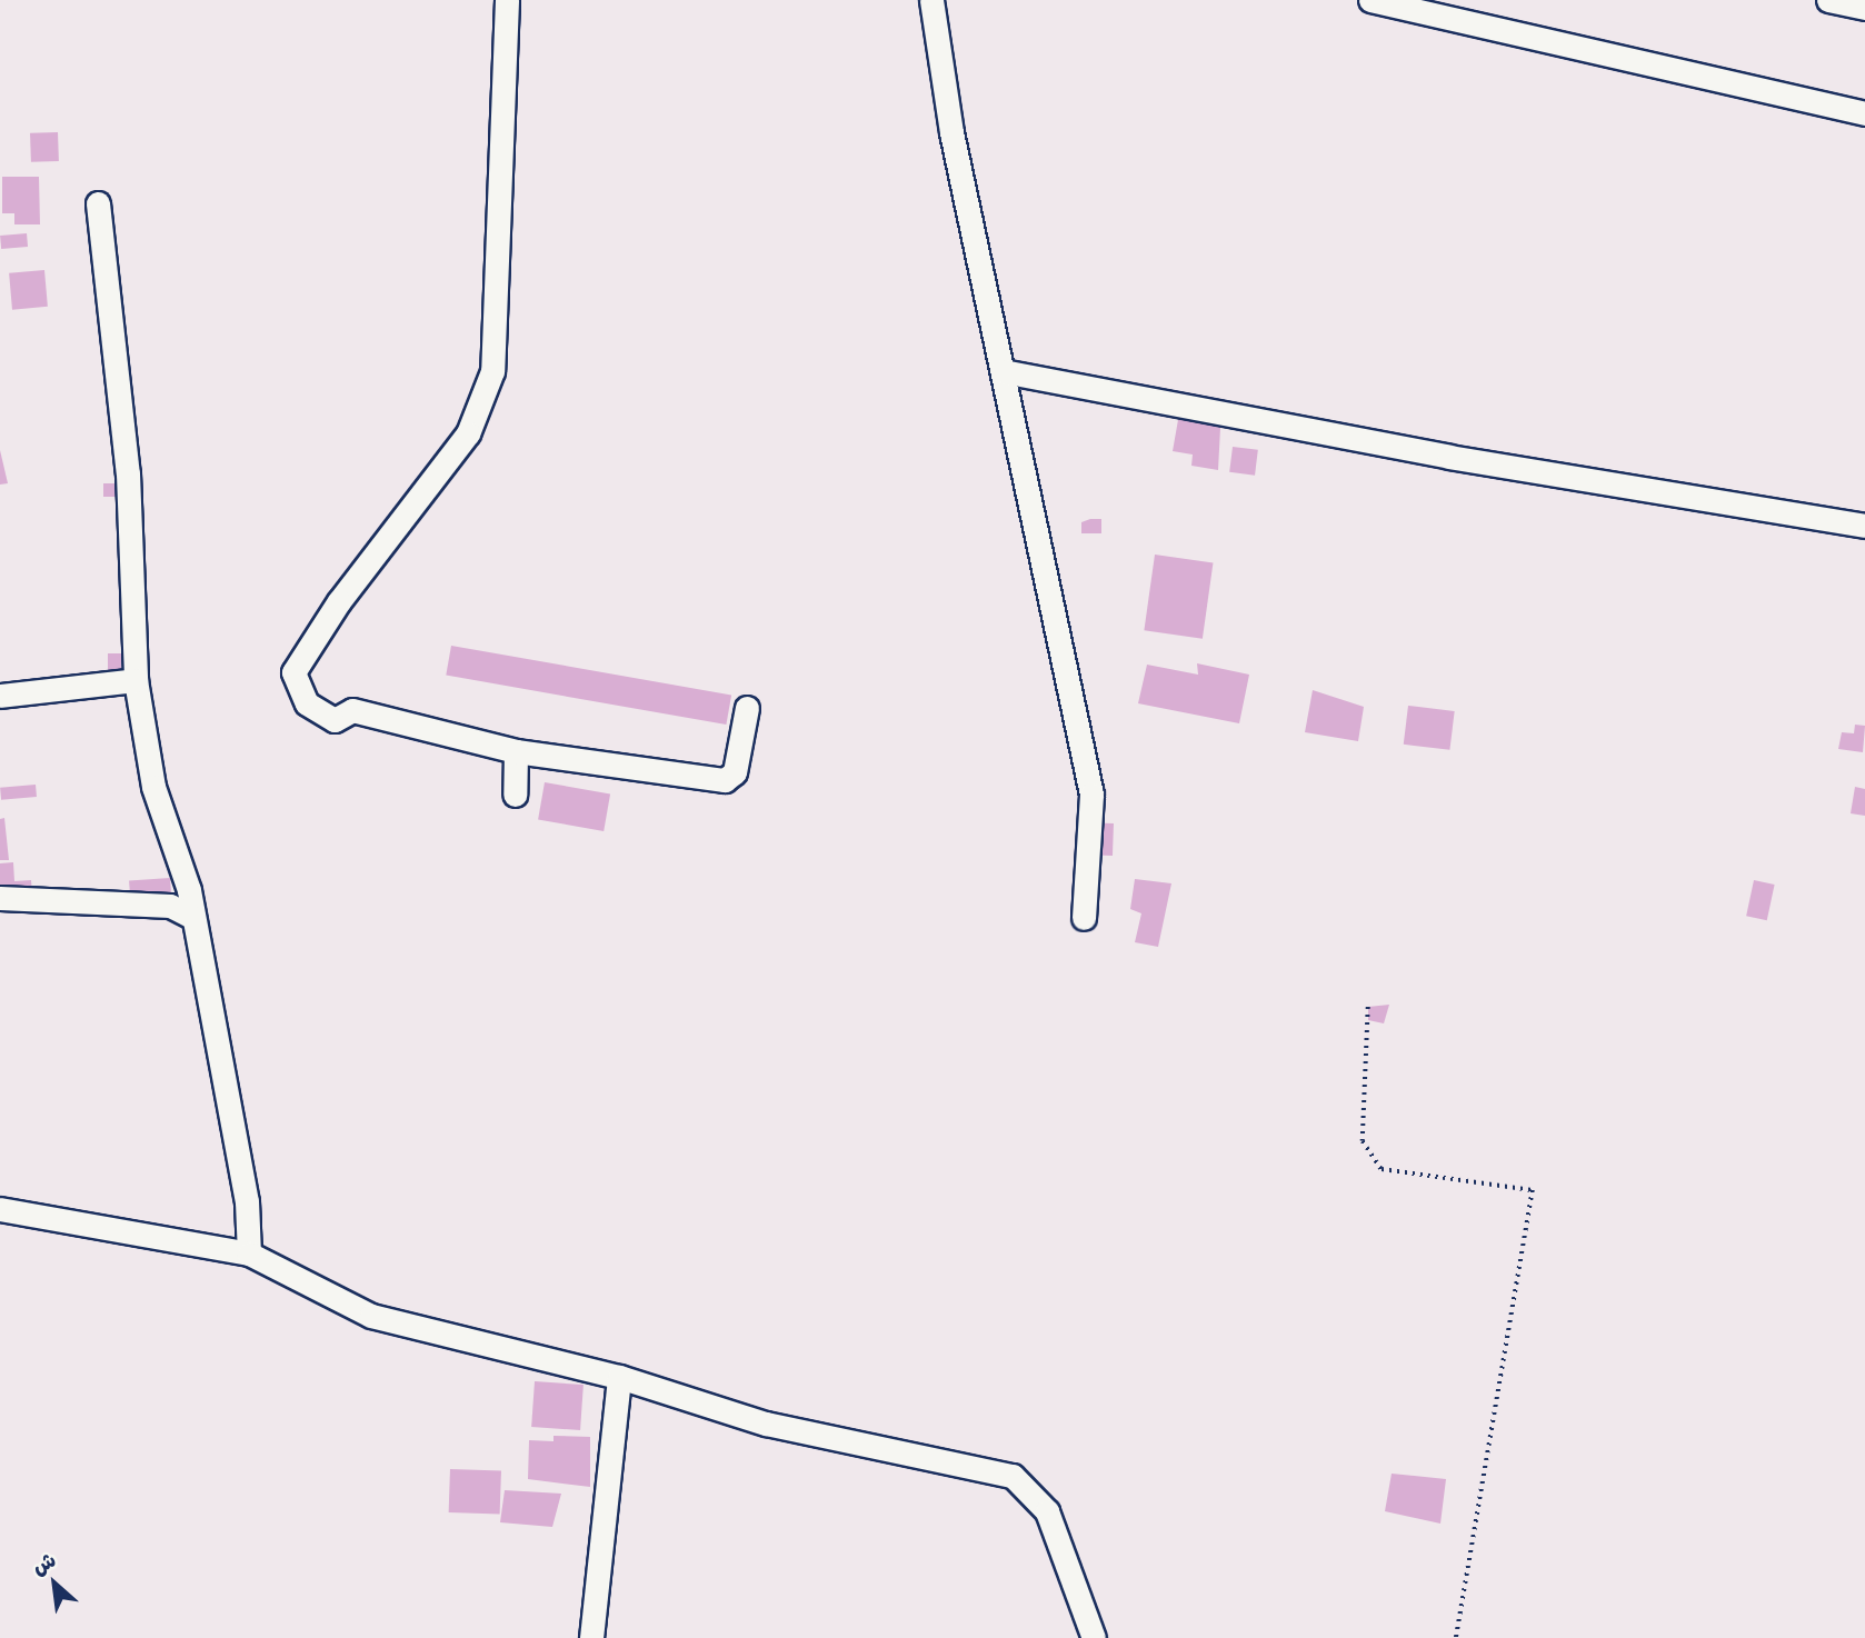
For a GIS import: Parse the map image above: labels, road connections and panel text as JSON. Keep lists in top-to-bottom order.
{
  "north": "top left"
}
